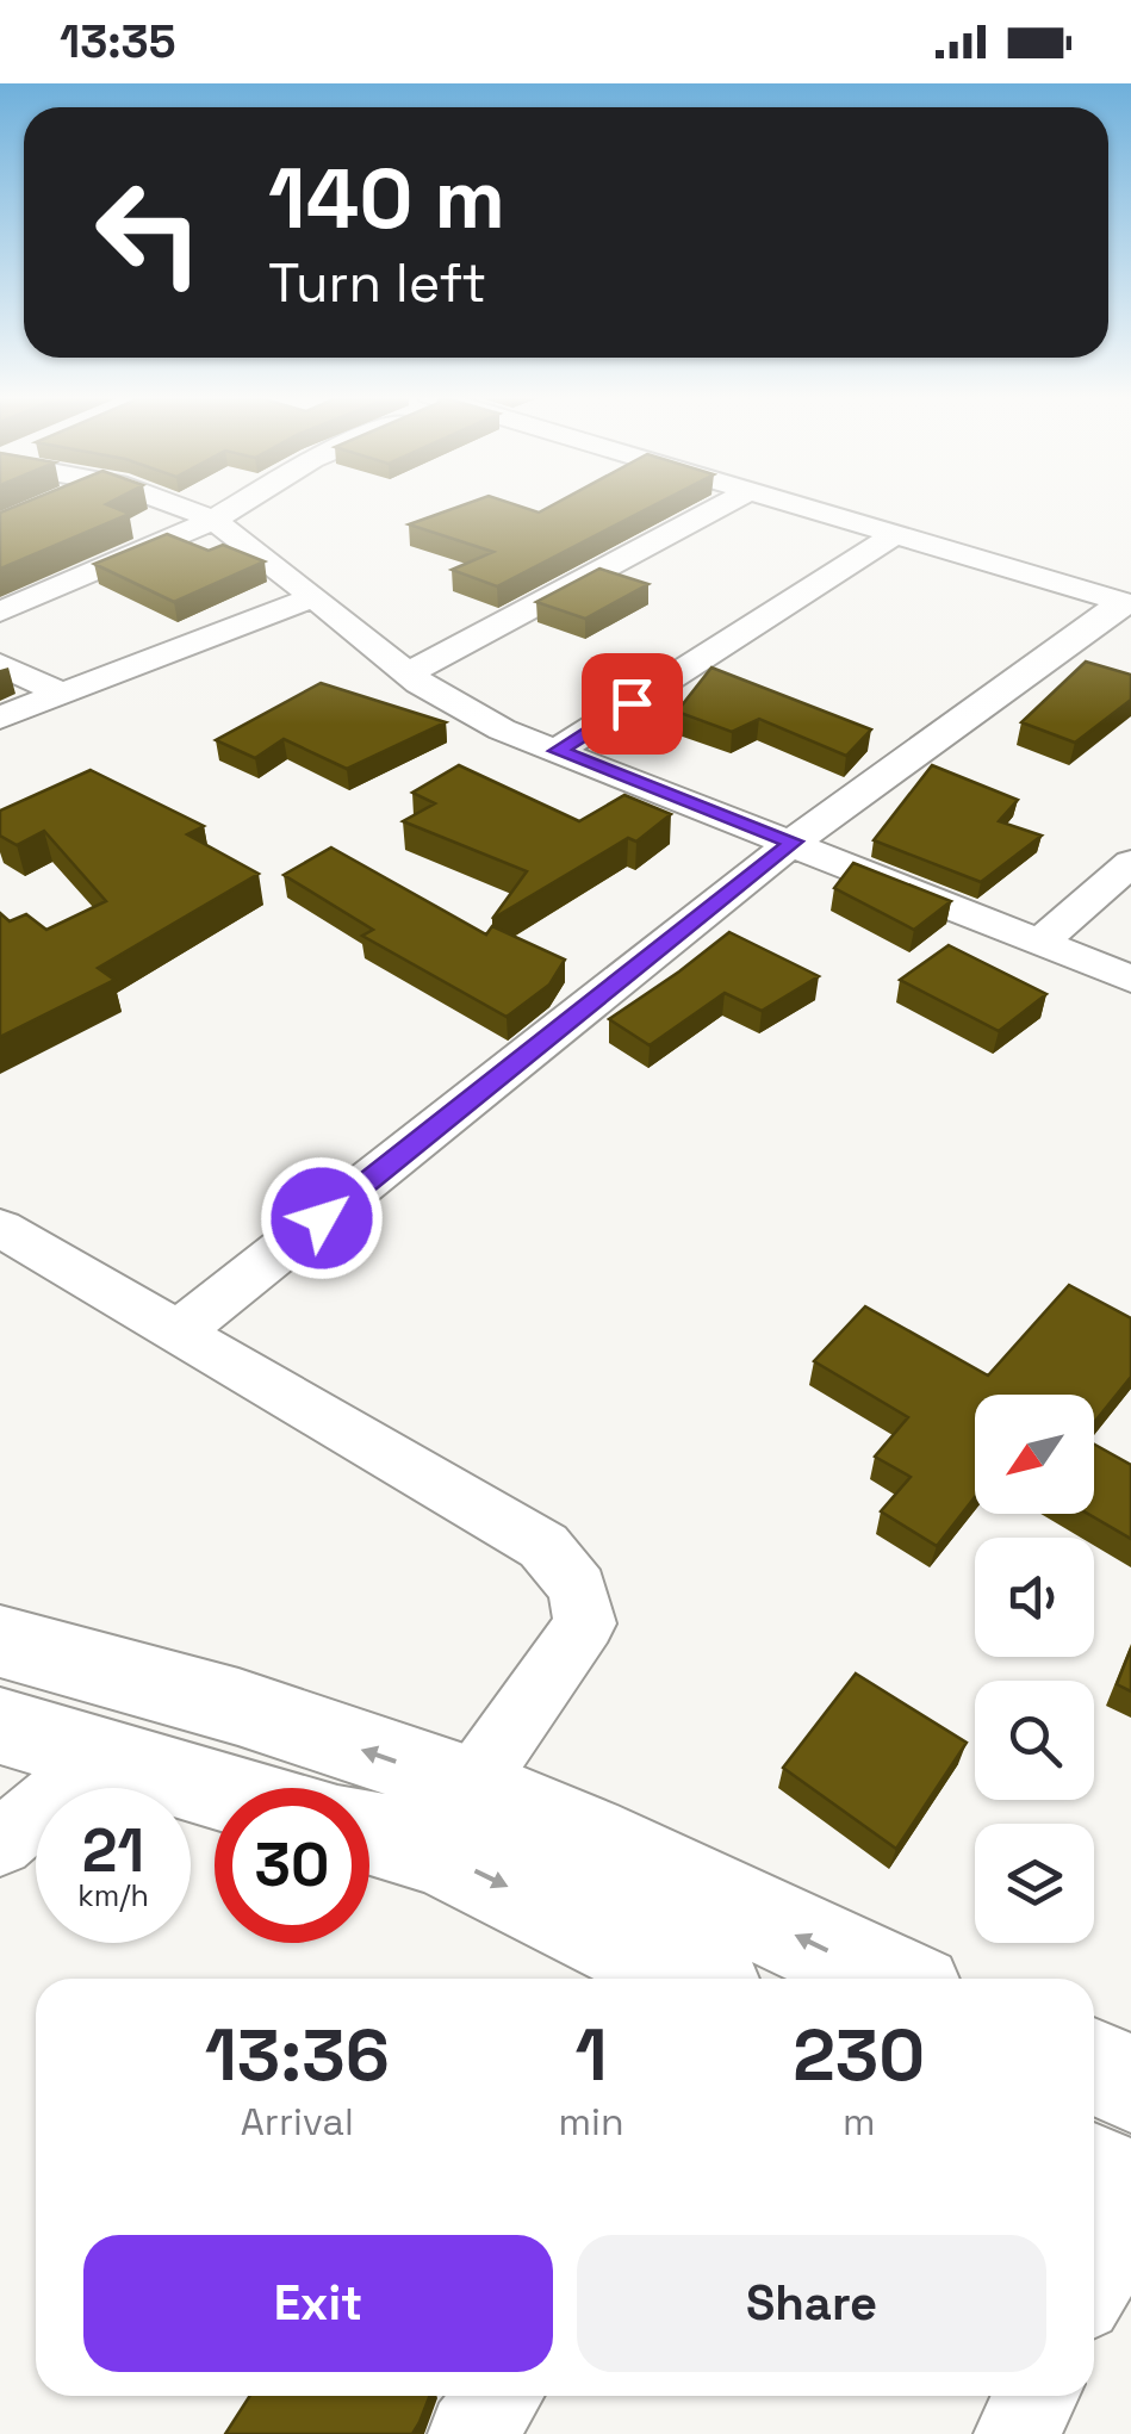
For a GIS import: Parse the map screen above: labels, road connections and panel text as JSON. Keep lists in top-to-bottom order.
{
  "north": "bottom left",
  "page": {
    "status": "13:35",
    "turn": ["140 m", "Turn left"],
    "speed": "21 km/h",
    "limit": "30",
    "eta": [
      "13:36",
      "Arrival",
      "1",
      "min",
      "230",
      "m"
    ],
    "buttons": ["Exit", "Share"]
  }
}
